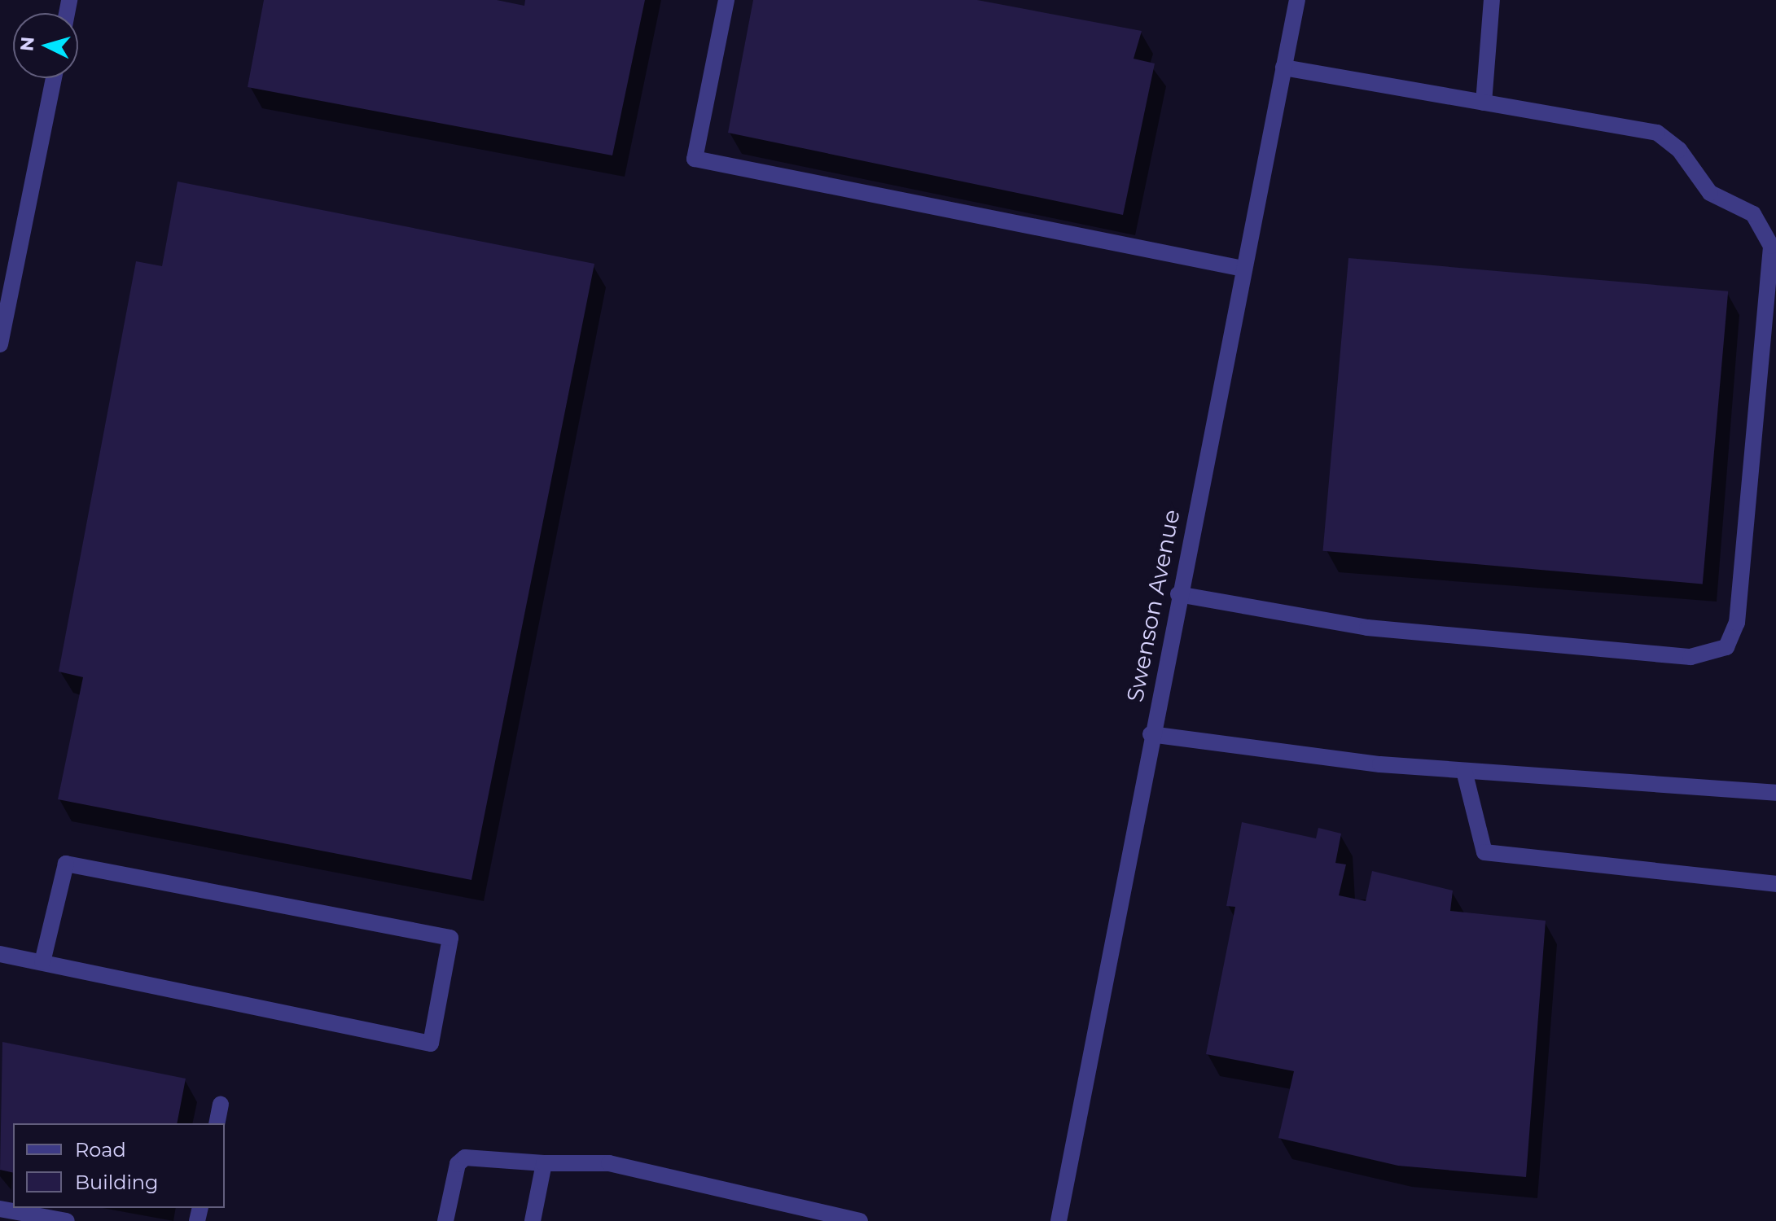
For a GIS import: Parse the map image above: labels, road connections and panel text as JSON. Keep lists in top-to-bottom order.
{
  "streets": {
    "street": ["Swenson Avenue"]
  },
  "legend": ["Road", "Building"],
  "north": "left"
}
